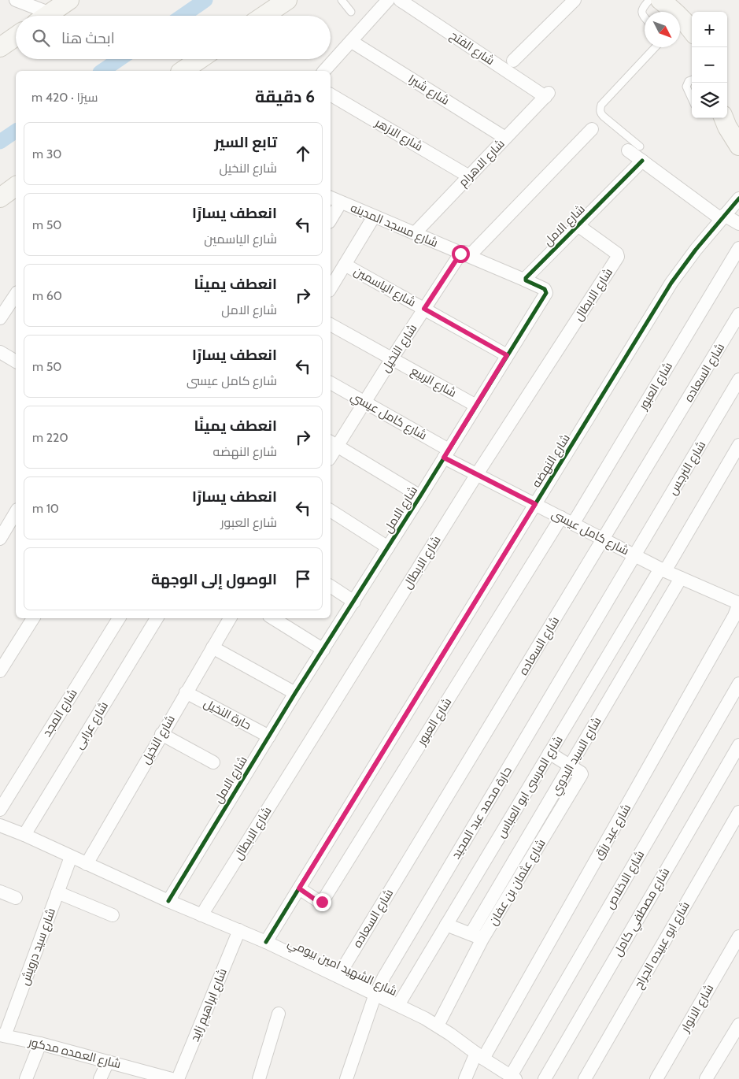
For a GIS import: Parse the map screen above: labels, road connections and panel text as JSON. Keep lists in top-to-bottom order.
{
  "streets": {
    "street": [
      "شارع الفتح",
      "شارع شبرا",
      "شارع الازهر",
      "شارع الاهرام",
      "شارع مسجد المدينه",
      "شارع الامل",
      "شارع الياسمين",
      "شارع الابطال",
      "شارع النخيل",
      "شارع السعاده",
      "شارع الربيع",
      "شارع العبور",
      "شارع كامل عيسي",
      "شارع النهضه",
      "شارع النرجس",
      "شارع كامل عيسى",
      "شارع المجد",
      "حارة النخيل",
      "شارع عرابى",
      "شارع السيد البدوي",
      "شارع المرسى ابو العباس",
      "حارة محمد عبد المجيد",
      "شارع عيد رزق",
      "شارع الاخلاص",
      "شارع عثمان بن عفان",
      "شارع مصطفي كامل",
      "شارع ابو عبيده الجراح",
      "شارع سيد درويش",
      "شارع الشهيد امين بيومي",
      "شارع ابراهيم زايد",
      "شارع الانوار",
      "شارع العمده مدكور"
    ]
  },
  "crossings": [
    ["شارع الفتح", "شارع الاهرام"],
    ["شارع شبرا", "شارع الاهرام"],
    ["شارع الازهر", "شارع الاهرام"],
    ["شارع الاهرام", "شارع مسجد المدينه"],
    ["شارع مسجد المدينه", "شارع الامل"],
    ["شارع مسجد المدينه", "شارع النخيل"],
    ["شارع الامل", "شارع الياسمين"],
    ["شارع الامل", "شارع الابطال"],
    ["شارع الامل", "شارع الربيع"],
    ["شارع الامل", "شارع كامل عيسي"],
    ["شارع الامل", "شارع كامل عيسى"],
    ["شارع الامل", "حارة النخيل"],
    ["شارع الامل", "شارع الشهيد امين بيومي"],
    ["شارع الياسمين", "شارع النخيل"],
    ["شارع الابطال", "شارع كامل عيسى"],
    ["شارع الابطال", "شارع الشهيد امين بيومي"],
    ["شارع النخيل", "شارع الربيع"],
    ["شارع النخيل", "شارع كامل عيسي"],
    ["شارع النخيل", "حارة النخيل"],
    ["شارع النخيل", "شارع الشهيد امين بيومي"],
    ["شارع السعاده", "شارع كامل عيسى"],
    ["شارع السعاده", "شارع الشهيد امين بيومي"],
    ["شارع العبور", "شارع النهضه"],
    ["شارع العبور", "شارع كامل عيسى"],
    ["شارع كامل عيسي", "شارع كامل عيسى"],
    ["شارع النهضه", "شارع كامل عيسى"],
    ["شارع النهضه", "شارع الشهيد امين بيومي"],
    ["شارع النرجس", "شارع كامل عيسى"],
    ["شارع النرجس", "حارة محمد عبد المجيد"],
    ["شارع كامل عيسى", "شارع السيد البدوي"],
    ["شارع كامل عيسى", "شارع المرسى ابو العباس"],
    ["شارع كامل عيسى", "حارة محمد عبد المجيد"],
    ["شارع كامل عيسى", "شارع عيد رزق"],
    ["شارع عرابى", "شارع الشهيد امين بيومي"],
    ["شارع السيد البدوي", "شارع عثمان بن عفان"],
    ["شارع المرسى ابو العباس", "شارع عثمان بن عفان"],
    ["شارع المرسى ابو العباس", "شارع الشهيد امين بيومي"],
    ["حارة محمد عبد المجيد", "شارع الشهيد امين بيومي"],
    ["شارع عيد رزق", "شارع الشهيد امين بيومي"],
    ["شارع الاخلاص", "شارع الشهيد امين بيومي"],
    ["شارع عثمان بن عفان", "شارع الشهيد امين بيومي"],
    ["شارع سيد درويش", "شارع الشهيد امين بيومي"],
    ["شارع سيد درويش", "شارع العمده مدكور"],
    ["شارع الشهيد امين بيومي", "شارع ابراهيم زايد"],
    ["شارع ابراهيم زايد", "شارع العمده مدكور"]
  ],
  "north": "bottom right",
  "page": {
    "map_buttons": ["+", "−"],
    "search": "ابحث هنا",
    "heading": ["6 دقيقة", "سيرًا · 420 m"],
    "list": [
      ["تابع السير", "شارع النخيل", "30 m"],
      ["انعطف يسارًا", "شارع الياسمين", "50 m"],
      ["انعطف يمينًا", "شارع الامل", "60 m"],
      ["انعطف يسارًا", "شارع كامل عيسى", "50 m"],
      ["انعطف يمينًا", "شارع النهضه", "220 m"],
      ["انعطف يسارًا", "شارع العبور", "10 m"],
      "الوصول إلى الوجهة"
    ]
  }
}
